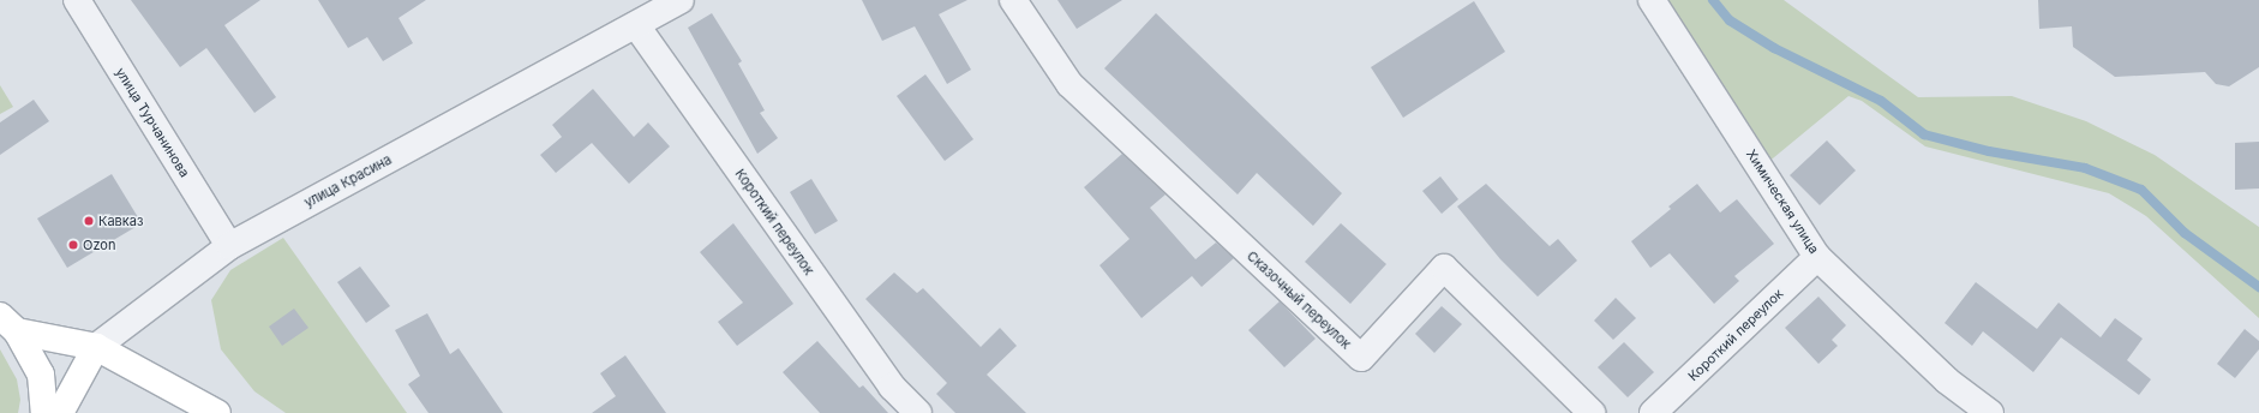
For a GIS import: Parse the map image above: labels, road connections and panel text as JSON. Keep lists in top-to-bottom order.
{
  "streets": {
    "street": [
      "улица Турчанинова",
      "улица Красина",
      "Химическая улица",
      "Короткий переулок",
      "Сказочный переулок"
    ]
  },
  "crossings": [
    ["улица Турчанинова", "улица Красина"],
    ["улица Красина", "Короткий переулок"],
    ["Химическая улица", "Короткий переулок"]
  ],
  "places": ["Кавказ", "Ozon"]
}
